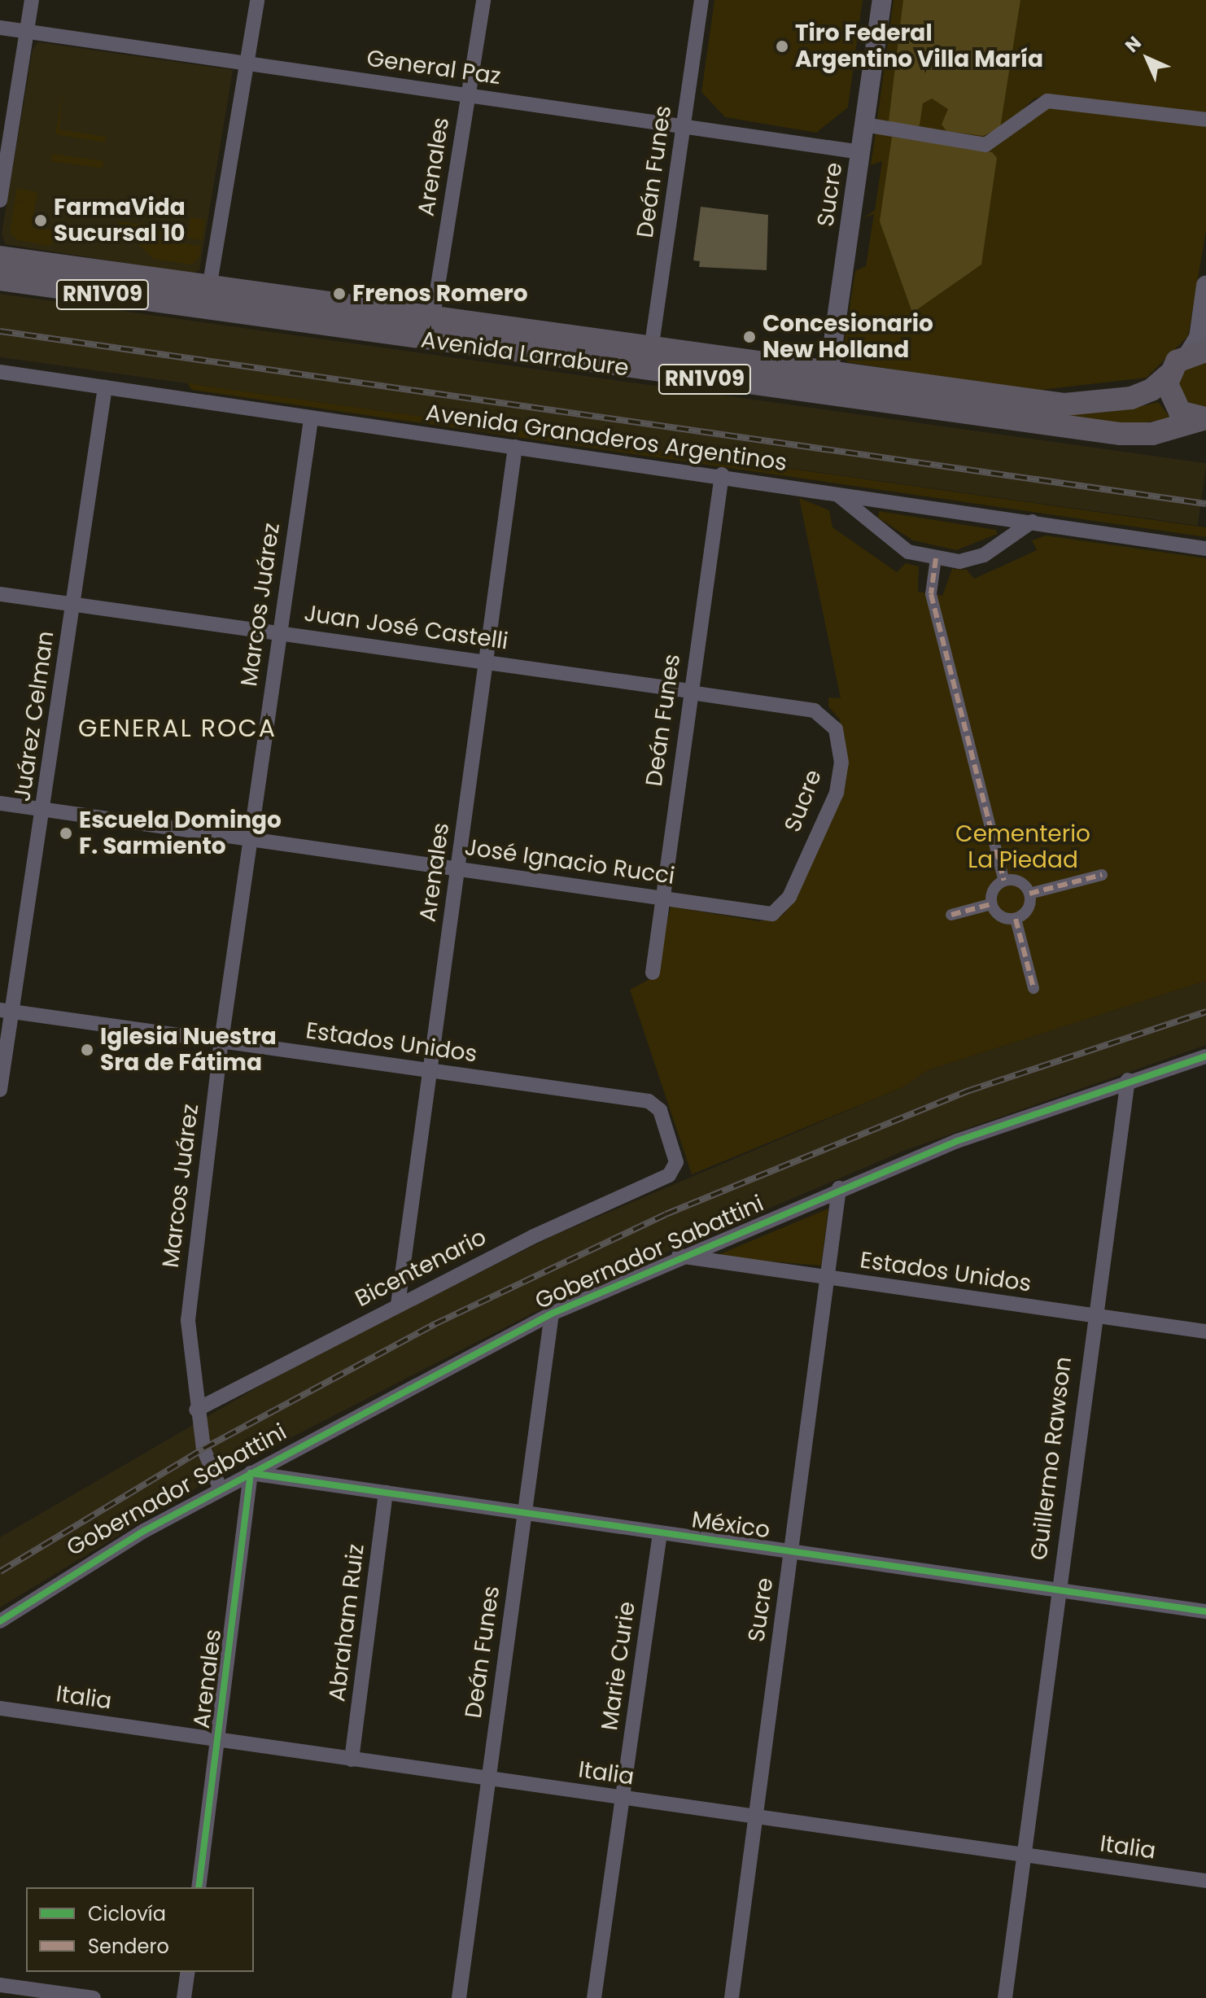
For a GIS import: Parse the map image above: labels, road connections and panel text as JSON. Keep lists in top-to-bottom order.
{
  "streets": {
    "main road": ["Sucre", "RN1V09", "Avenida Larrabure"],
    "street": [
      "General Paz",
      "Arenales",
      "Deán Funes",
      "Avenida Granaderos Argentinos",
      "Marcos Juárez",
      "Juan José Castelli",
      "Juárez Celman",
      "José Ignacio Rucci",
      "Estados Unidos",
      "Gobernador Sabattini",
      "Bicentenario",
      "Guillermo Rawson",
      "México",
      "Abraham Ruiz",
      "Marie Curie",
      "Italia"
    ]
  },
  "crossings": [
    ["General Paz", "Arenales"],
    ["General Paz", "Deán Funes"],
    ["General Paz", "Sucre"],
    ["Arenales", "Avenida Larrabure"],
    ["Arenales", "Avenida Granaderos Argentinos"],
    ["Arenales", "Juan José Castelli"],
    ["Arenales", "José Ignacio Rucci"],
    ["Arenales", "Estados Unidos"],
    ["Arenales", "Gobernador Sabattini"],
    ["Arenales", "Bicentenario"],
    ["Arenales", "México"],
    ["Arenales", "Italia"],
    ["Deán Funes", "Avenida Larrabure"],
    ["Deán Funes", "Avenida Granaderos Argentinos"],
    ["Deán Funes", "Juan José Castelli"],
    ["Deán Funes", "José Ignacio Rucci"],
    ["Deán Funes", "Gobernador Sabattini"],
    ["Deán Funes", "México"],
    ["Deán Funes", "Italia"],
    ["Sucre", "Avenida Larrabure"],
    ["Sucre", "Juan José Castelli"],
    ["Sucre", "José Ignacio Rucci"],
    ["Sucre", "Estados Unidos"],
    ["Sucre", "Gobernador Sabattini"],
    ["Sucre", "México"],
    ["Sucre", "Italia"],
    ["RN1V09", "Avenida Larrabure"],
    ["Avenida Granaderos Argentinos", "Marcos Juárez"],
    ["Avenida Granaderos Argentinos", "Juárez Celman"],
    ["Marcos Juárez", "Juan José Castelli"],
    ["Marcos Juárez", "José Ignacio Rucci"],
    ["Marcos Juárez", "Estados Unidos"],
    ["Marcos Juárez", "Gobernador Sabattini"],
    ["Marcos Juárez", "Bicentenario"],
    ["Juan José Castelli", "Juárez Celman"],
    ["Juárez Celman", "José Ignacio Rucci"],
    ["Juárez Celman", "Estados Unidos"],
    ["Estados Unidos", "Gobernador Sabattini"],
    ["Estados Unidos", "Bicentenario"],
    ["Estados Unidos", "Guillermo Rawson"],
    ["Gobernador Sabattini", "Guillermo Rawson"],
    ["Gobernador Sabattini", "México"],
    ["Guillermo Rawson", "México"],
    ["Guillermo Rawson", "Italia"],
    ["México", "Abraham Ruiz"],
    ["México", "Marie Curie"],
    ["Abraham Ruiz", "Italia"],
    ["Marie Curie", "Italia"]
  ],
  "districts": ["GENERAL ROCA"],
  "parks": ["Cementerio La Piedad"],
  "places": [
    "Tiro Federal Argentino Villa María",
    "FarmaVida Sucursal 10",
    "Frenos Romero",
    "Concesionario New Holland",
    "Escuela Domingo F. Sarmiento",
    "Iglesia Nuestra Sra de Fátima"
  ],
  "legend": ["Ciclovía", "Sendero"],
  "north": "top left"
}
